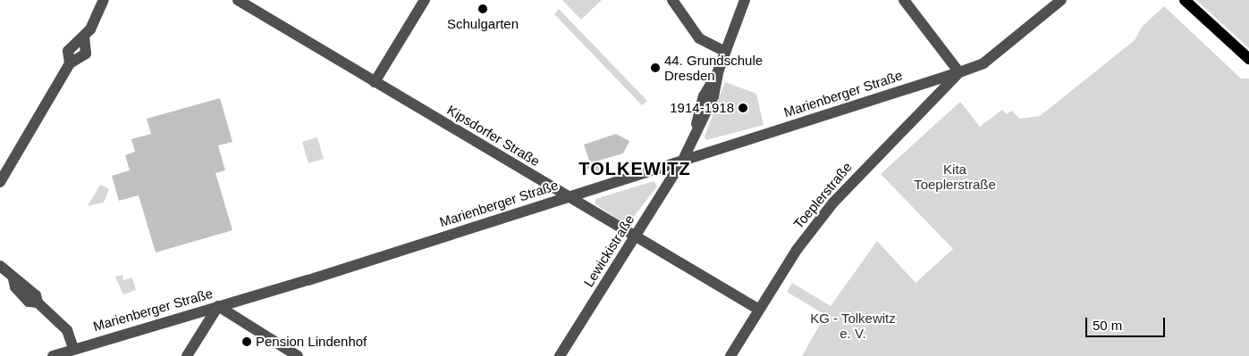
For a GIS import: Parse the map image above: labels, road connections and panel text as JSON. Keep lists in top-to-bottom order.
{
  "streets": {
    "street": [
      "Marienberger Straße",
      "Kipsdorfer Straße",
      "Toeplerstraße",
      "Lewickistraße"
    ]
  },
  "crossings": [
    ["Marienberger Straße", "Kipsdorfer Straße"],
    ["Marienberger Straße", "Toeplerstraße"],
    ["Marienberger Straße", "Lewickistraße"],
    ["Kipsdorfer Straße", "Toeplerstraße"],
    ["Kipsdorfer Straße", "Lewickistraße"]
  ],
  "districts": ["TOLKEWITZ"],
  "parks": ["Kita Toeplerstraße", "KG - Tolkewitz e. V."],
  "places": [
    "Schulgarten",
    "44. Grundschule Dresden",
    "1914-1918",
    "Pension Lindenhof"
  ],
  "scale_bar": "50 m"
}
